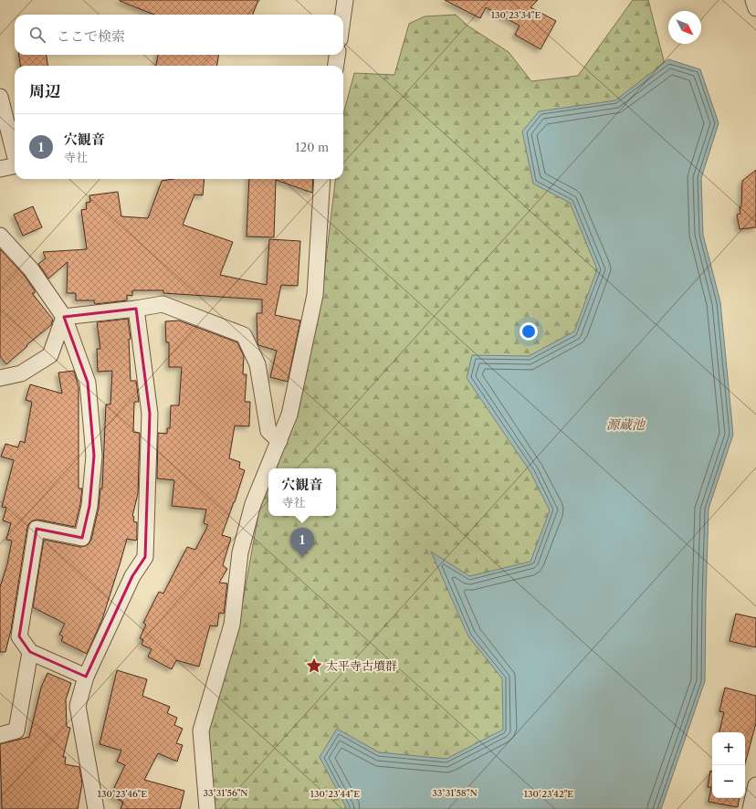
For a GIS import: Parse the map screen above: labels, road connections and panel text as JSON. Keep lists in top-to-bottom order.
{
  "water": ["源蔵池"],
  "places": {
    "place": ["太平寺古墳群"]
  },
  "north": "bottom right",
  "page": {
    "search": "ここで検索",
    "heading": "周辺",
    "list": [
      {
        "mark": "1",
        "name": "穴観音",
        "note": "寺社",
        "value": "120 m"
      }
    ],
    "popup": ["穴観音", "寺社"],
    "pins": "1",
    "map_buttons": ["+", "−"]
  },
  "coordinates": [
    "130°23'34\"E",
    "33°31'56\"N",
    "33°31'58\"N",
    "130°23'46\"E",
    "130°23'44\"E",
    "130°23'42\"E"
  ]
}
